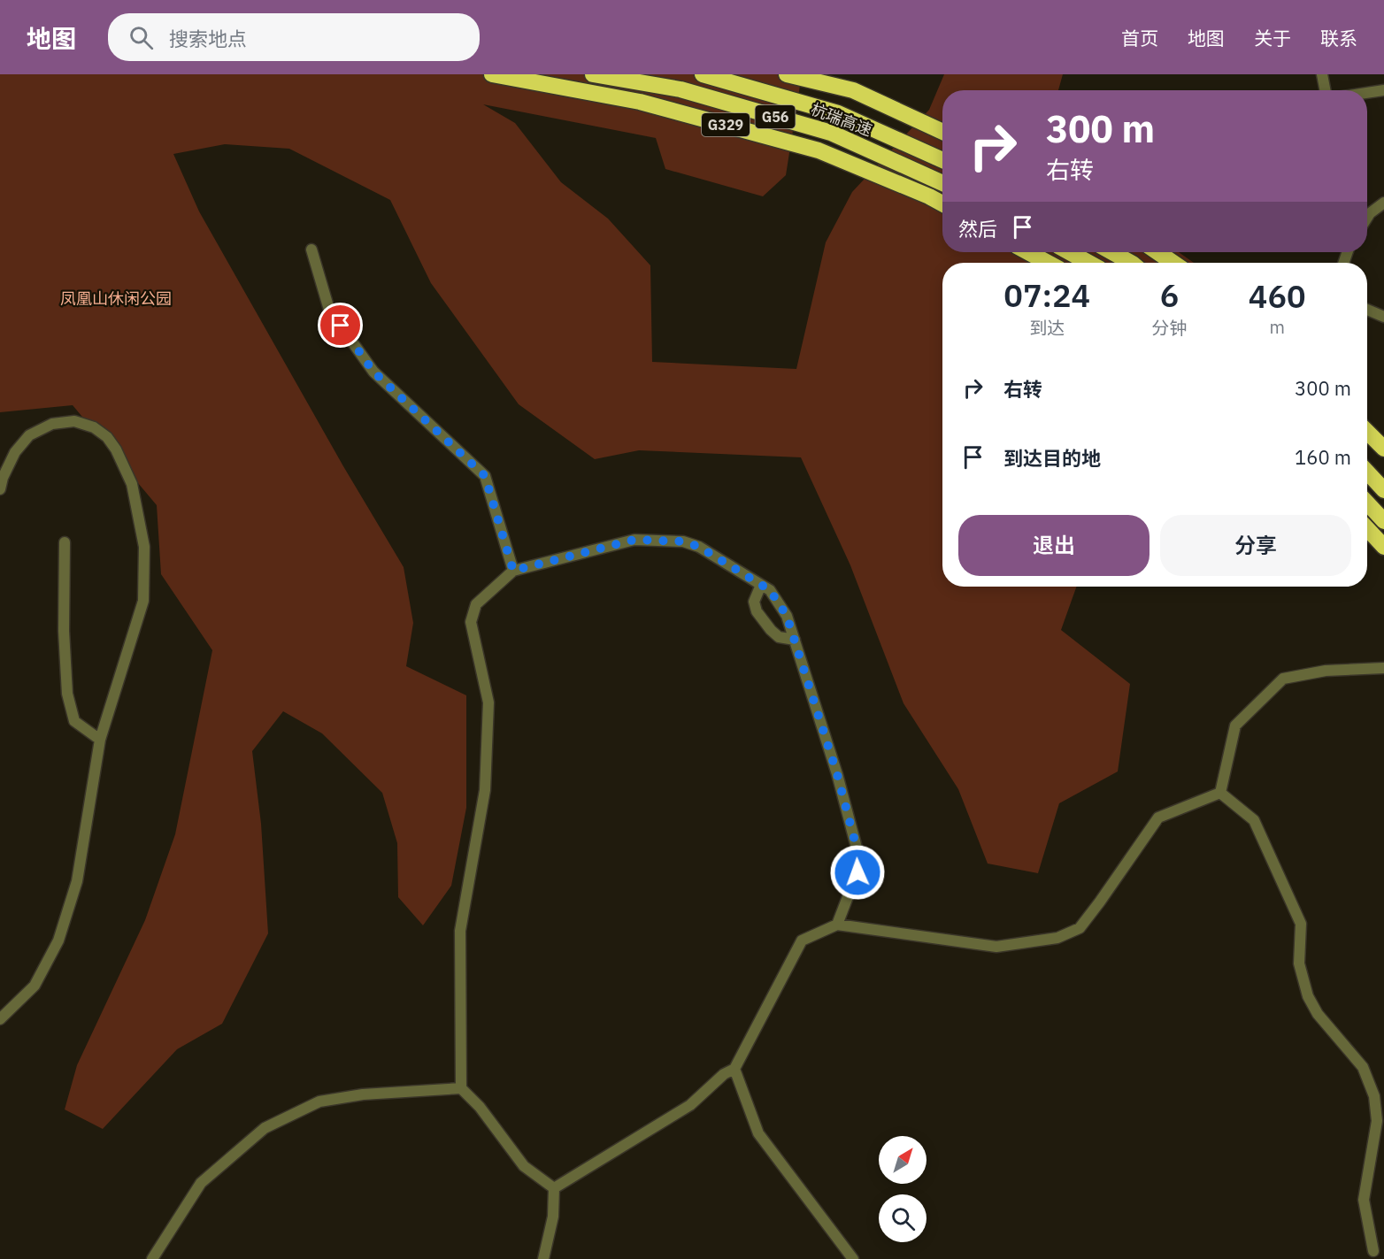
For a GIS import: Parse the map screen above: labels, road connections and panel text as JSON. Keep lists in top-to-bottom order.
{
  "streets": {
    "highway": ["G56", "杭瑞高速", "G329"]
  },
  "parks": ["凤凰山休闲公园"],
  "north": "top right",
  "page": {
    "header": "地图",
    "search": "搜索地点",
    "nav": [
      "首页",
      "地图",
      "关于",
      "联系"
    ],
    "turn": ["300 m", "右转"],
    "then": "然后",
    "eta": [
      "07:24",
      "到达",
      "6",
      "分钟",
      "460",
      "m"
    ],
    "list": [
      {
        "name": "右转",
        "value": "300 m"
      },
      {
        "name": "到达目的地",
        "value": "160 m"
      }
    ],
    "buttons": ["退出", "分享"]
  }
}
